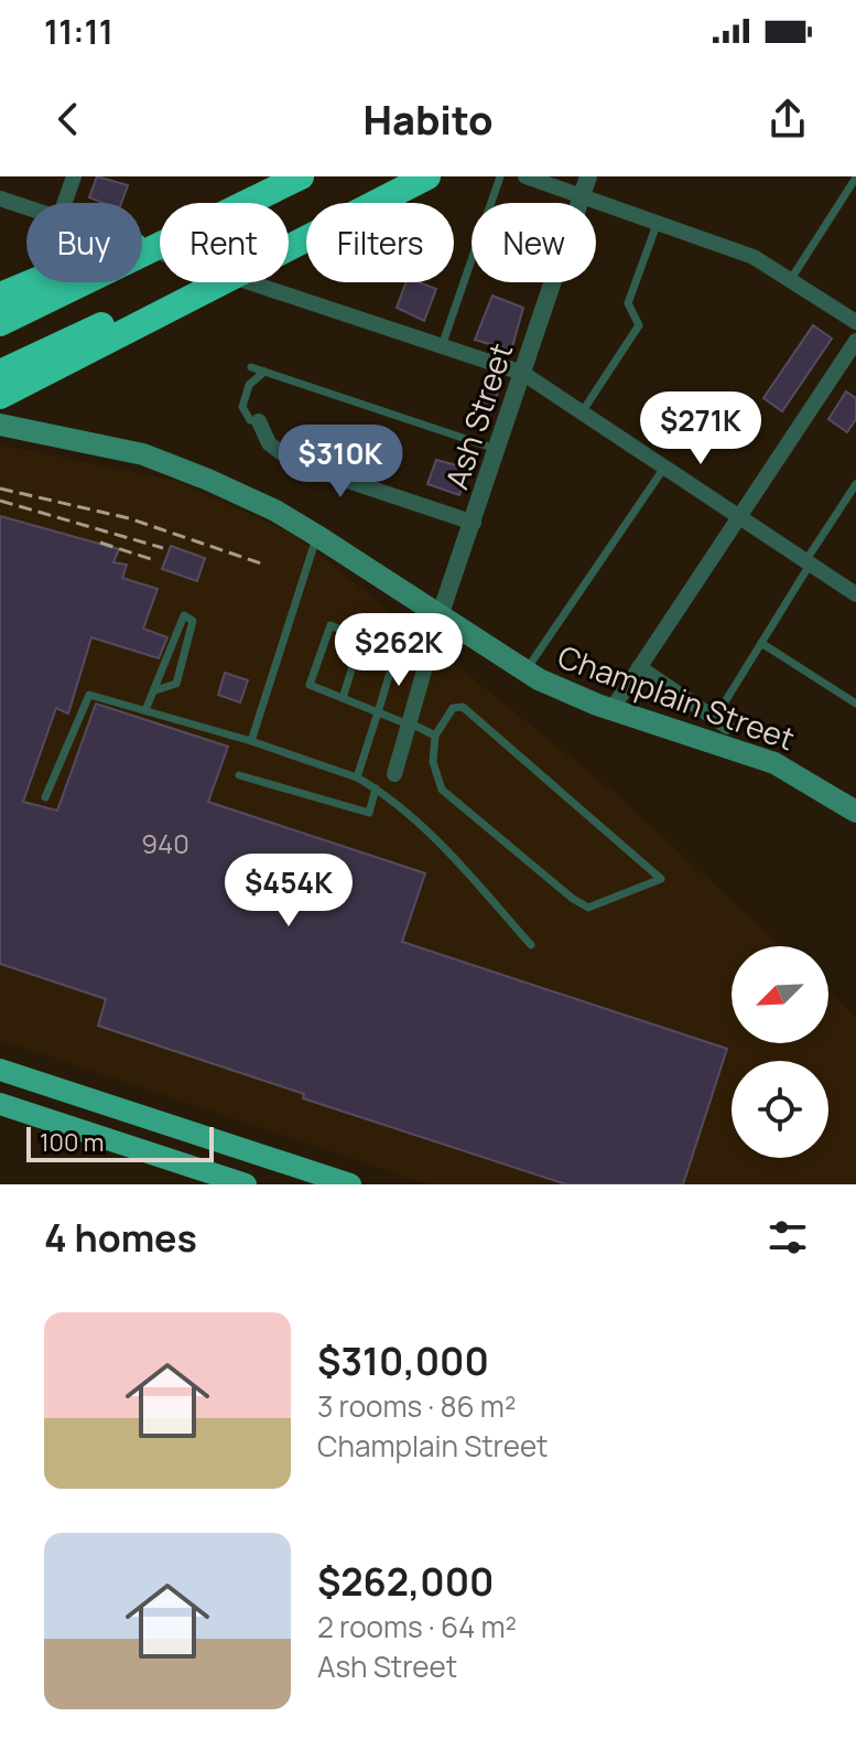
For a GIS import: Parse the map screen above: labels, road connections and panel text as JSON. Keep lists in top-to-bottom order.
{
  "streets": {
    "main road": ["Champlain Street"],
    "street": ["Ash Street"]
  },
  "crossings": [
    ["Ash Street", "Champlain Street"]
  ],
  "house_numbers": ["940"],
  "scale_bar": "100 m",
  "north": "bottom left",
  "page": {
    "status": "11:11",
    "header": "Habito",
    "chip": [
      "Buy",
      "Rent",
      "Filters",
      "New"
    ],
    "price": [
      "$271K",
      "$310K",
      "$262K",
      "$454K"
    ],
    "scale": "100 m",
    "heading": "4 homes",
    "list": [
      {
        "name": "$310,000",
        "note": "3 rooms · 86 m² · Champlain Street"
      },
      {
        "name": "$262,000",
        "note": "2 rooms · 64 m² · Ash Street"
      }
    ]
  }
}
